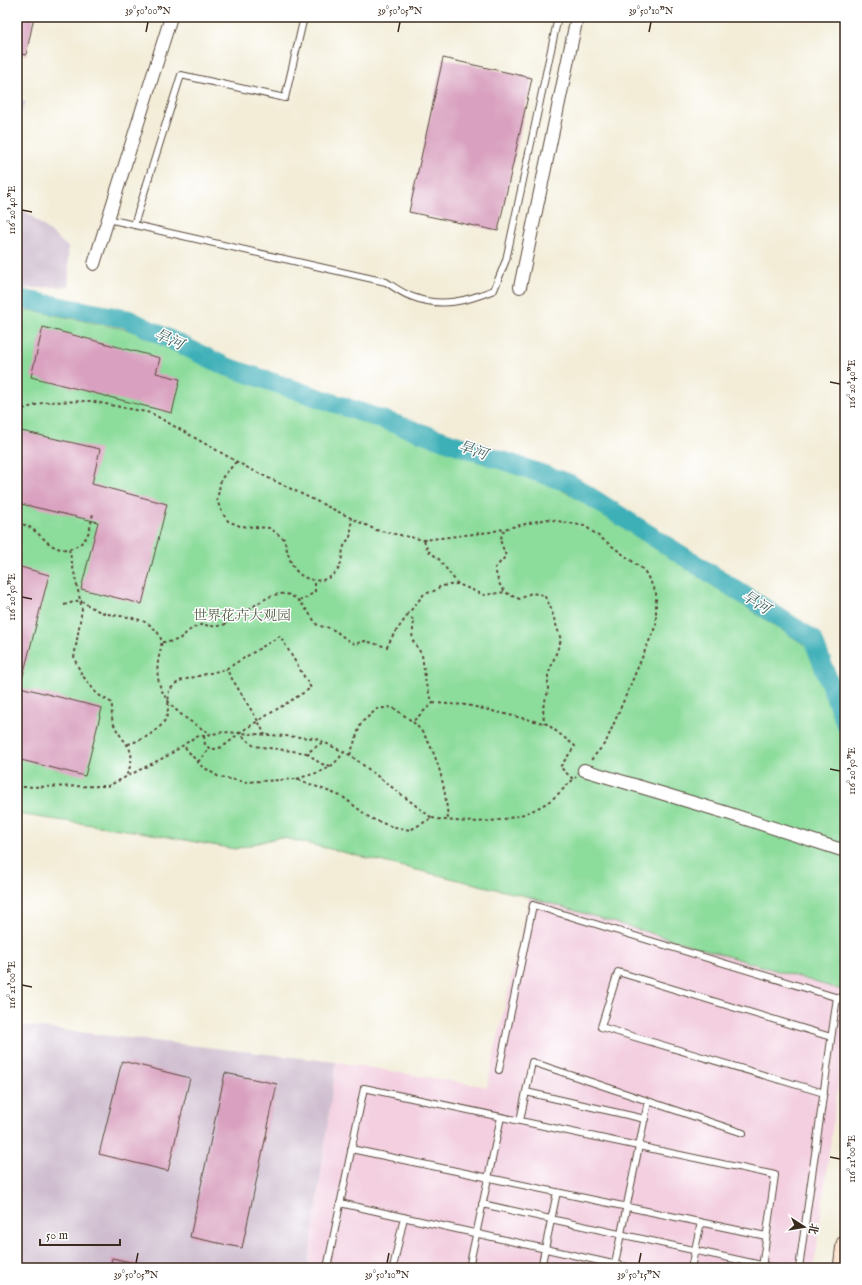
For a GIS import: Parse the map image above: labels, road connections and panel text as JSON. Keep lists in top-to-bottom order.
{
  "water": ["旱河"],
  "parks": ["世界花卉大观园"],
  "scale_bar": "50 m",
  "north": "right",
  "coordinates": [
    "39°50'00\"N",
    "39°50'05\"N",
    "39°50'10\"N",
    "116°20'40\"E",
    "116°20'50\"E",
    "116°21'00\"E",
    "39°50'15\"N"
  ]
}
